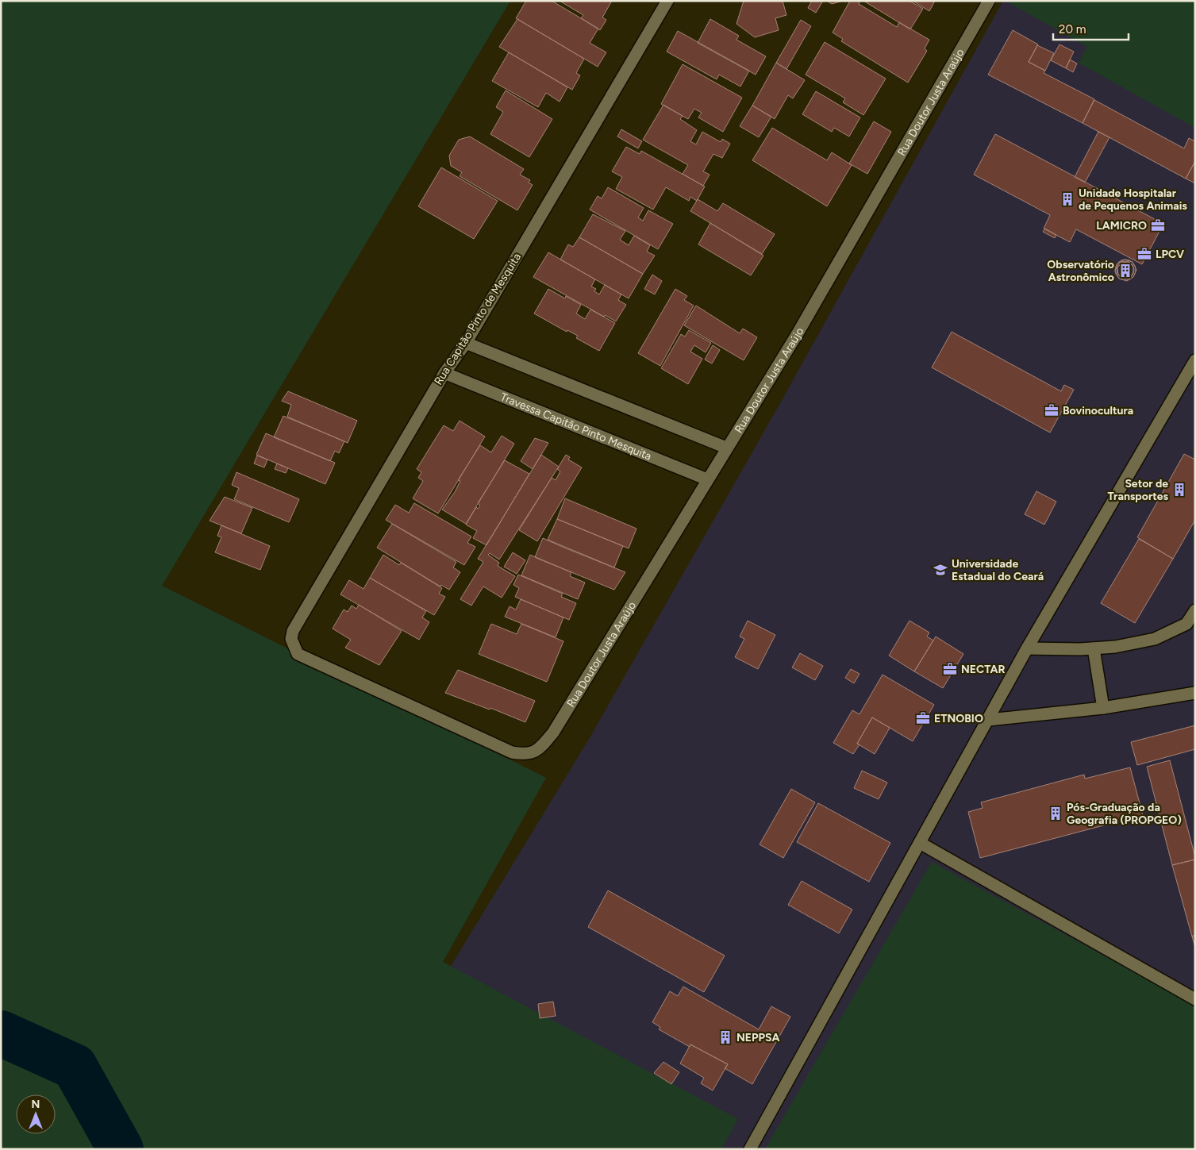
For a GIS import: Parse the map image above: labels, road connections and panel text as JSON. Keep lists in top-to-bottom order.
{
  "streets": {
    "street": ["Rua Doutor Justa Araújo", "Rua Capitão Pinto de Mesquita", "Travessa Capitão Pinto Mesquita"]
  },
  "crossings": [
    ["Rua Doutor Justa Araújo", "Rua Capitão Pinto de Mesquita"],
    ["Rua Doutor Justa Araújo", "Travessa Capitão Pinto Mesquita"],
    ["Rua Capitão Pinto de Mesquita", "Travessa Capitão Pinto Mesquita"]
  ],
  "places": {
    "building": [
      "Unidade Hospitalar de Pequenos Animais",
      "Observatório Astronômico",
      "Setor de Transportes",
      "Pós-Graduação da Geografia (PROPGEO)",
      "NEPPSA"
    ],
    "office": [
      "LAMICRO",
      "LPCV",
      "Bovinocultura",
      "NECTAR",
      "ETNOBIO"
    ],
    "school or university": ["Universidade Estadual do Ceará"]
  },
  "scale_bar": "20 m",
  "north": "top"
}
